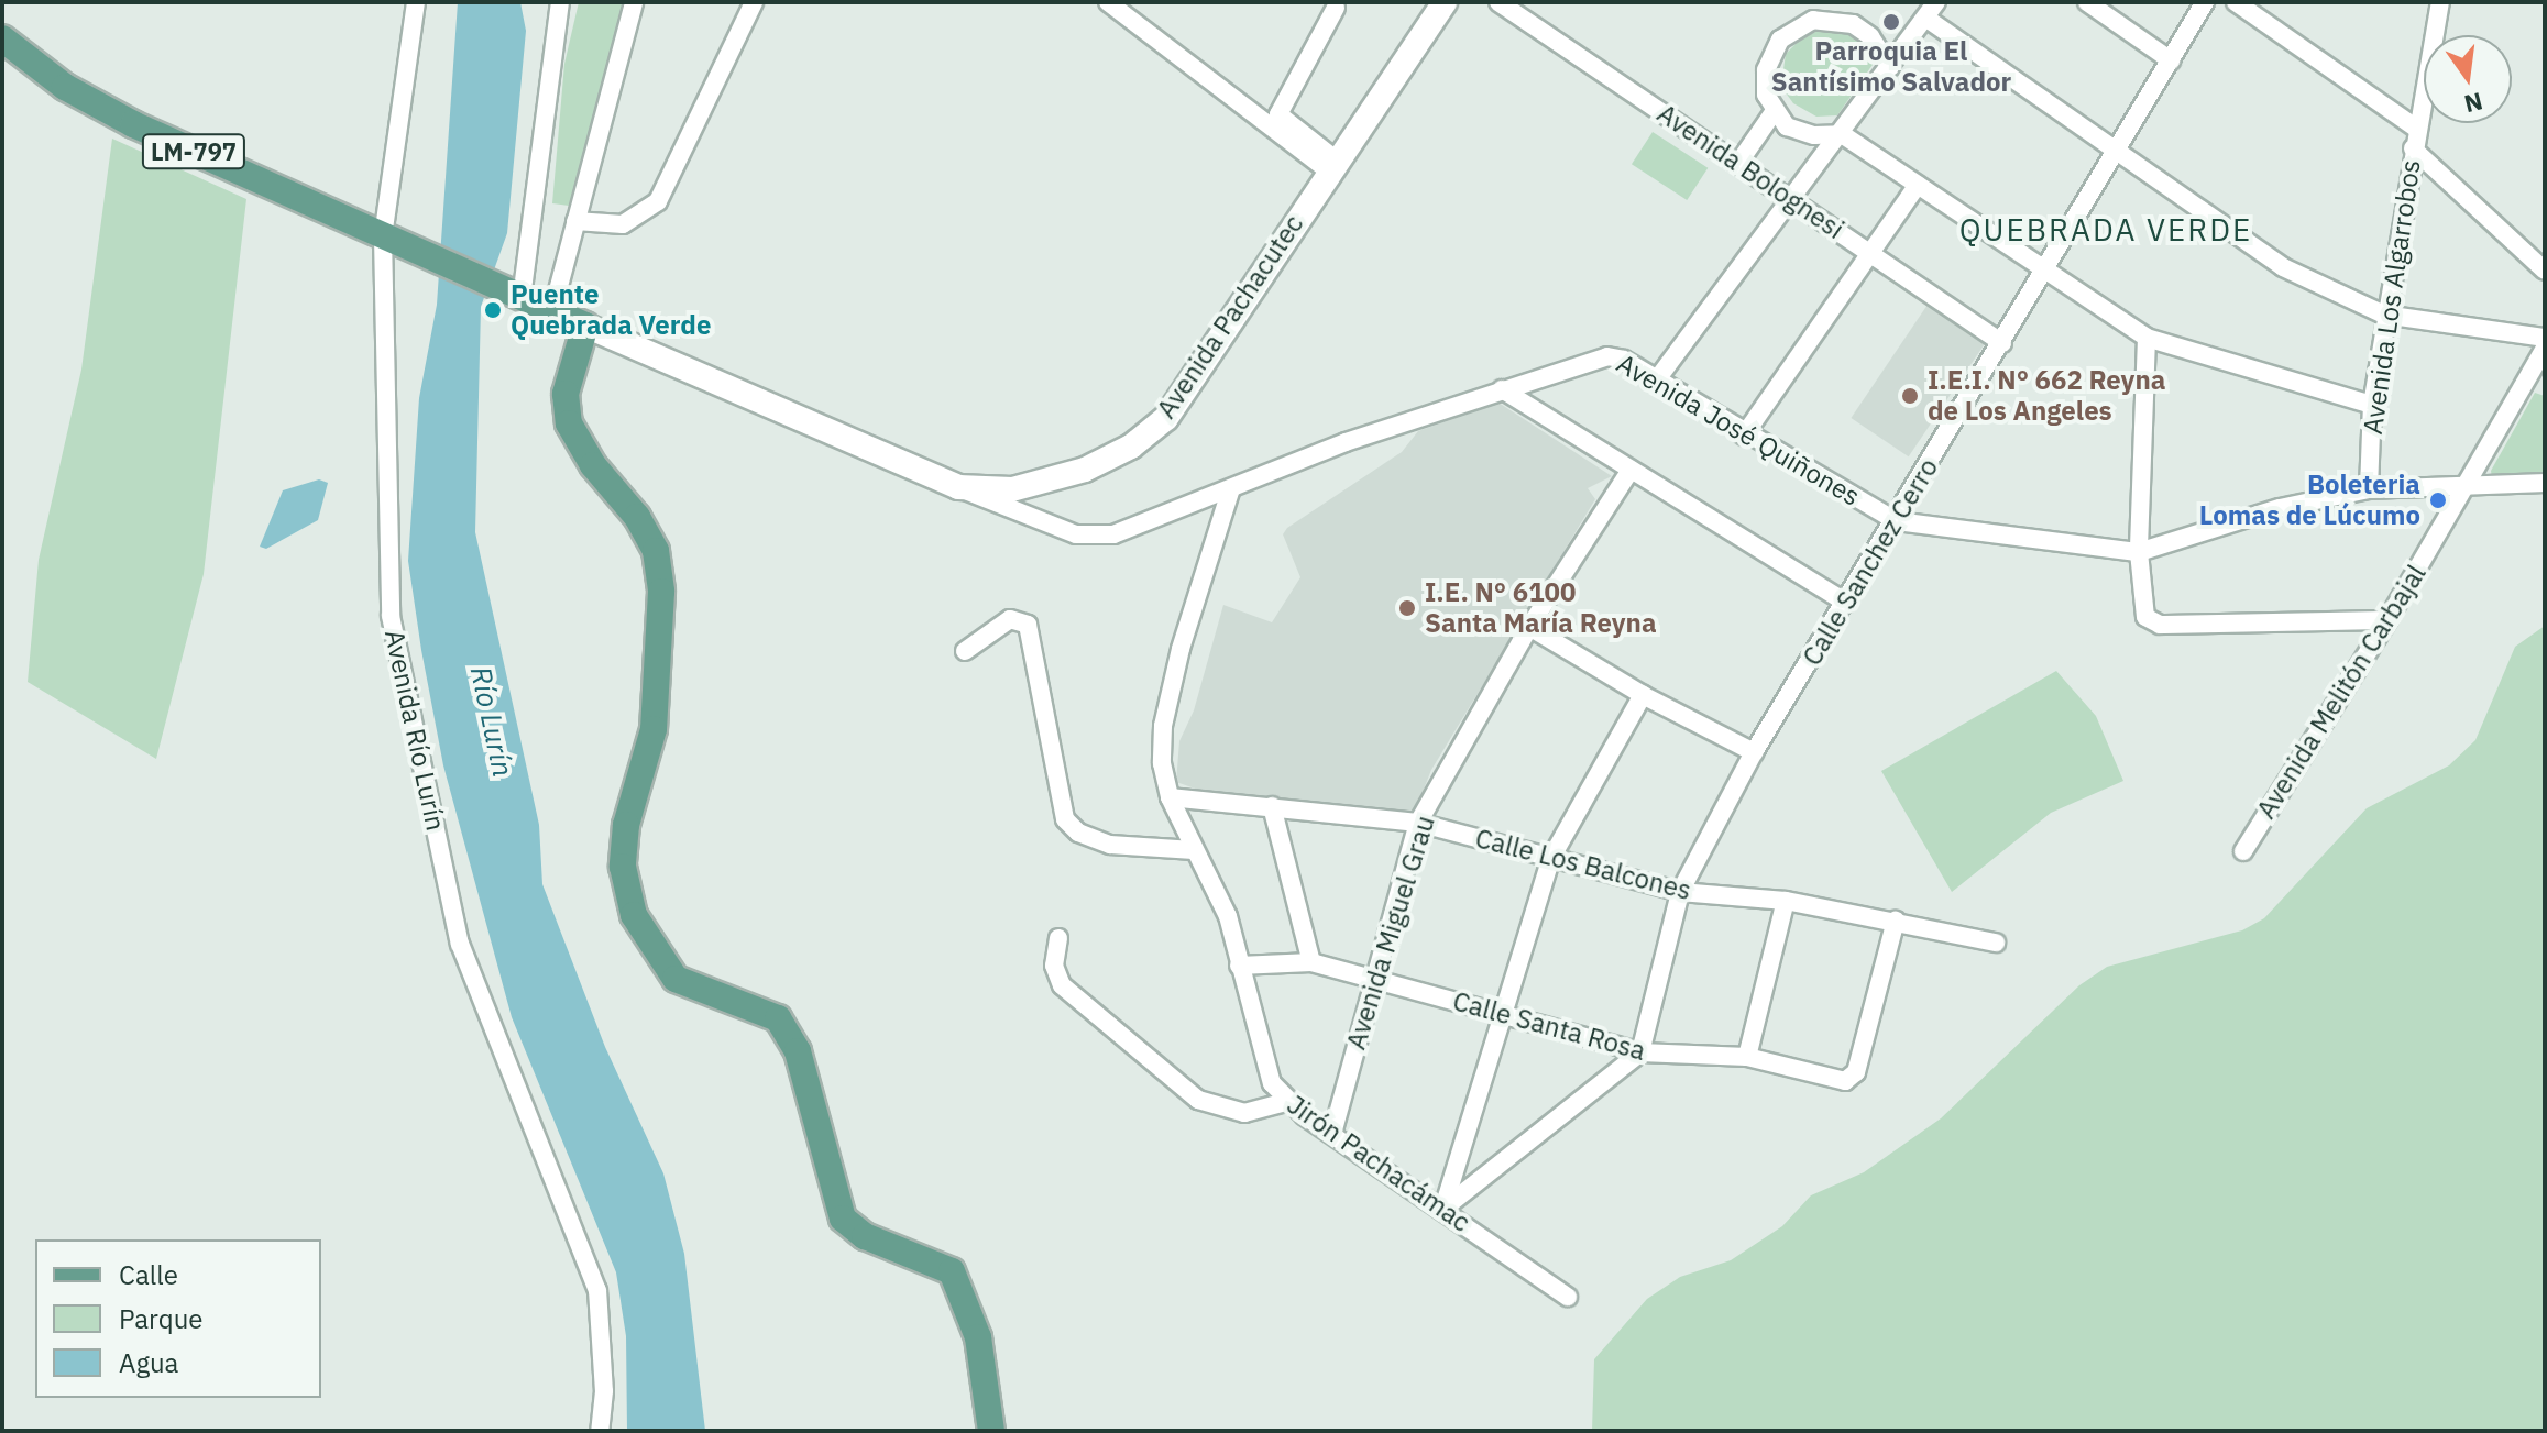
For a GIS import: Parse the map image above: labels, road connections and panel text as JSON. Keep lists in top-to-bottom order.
{
  "streets": {
    "main road": ["LM-797", "Avenida Pachacutec"],
    "street": [
      "Avenida Bolognesi",
      "Avenida Los Algarrobos",
      "Avenida José Quiñones",
      "Calle Sanchez Cerro",
      "Avenida Melitón Carbajal",
      "Avenida Río Lurín",
      "Calle Los Balcones",
      "Avenida Miguel Grau",
      "Calle Santa Rosa",
      "Jirón Pachacámac"
    ]
  },
  "crossings": [
    ["LM-797", "Avenida Pachacutec"],
    ["LM-797", "Avenida Río Lurín"],
    ["Avenida Bolognesi", "Calle Sanchez Cerro"],
    ["Avenida Los Algarrobos", "Avenida José Quiñones"],
    ["Avenida Pachacutec", "Avenida José Quiñones"],
    ["Avenida José Quiñones", "Calle Sanchez Cerro"],
    ["Avenida José Quiñones", "Avenida Melitón Carbajal"],
    ["Avenida José Quiñones", "Jirón Pachacámac"],
    ["Calle Sanchez Cerro", "Calle Los Balcones"],
    ["Calle Sanchez Cerro", "Calle Santa Rosa"],
    ["Calle Los Balcones", "Avenida Miguel Grau"],
    ["Calle Los Balcones", "Calle Santa Rosa"],
    ["Calle Los Balcones", "Jirón Pachacámac"],
    ["Avenida Miguel Grau", "Calle Santa Rosa"],
    ["Avenida Miguel Grau", "Jirón Pachacámac"],
    ["Calle Santa Rosa", "Jirón Pachacámac"]
  ],
  "districts": ["QUEBRADA VERDE"],
  "water": ["Río Lurín"],
  "places": [
    "Parroquia El Santísimo Salvador",
    "Puente Quebrada Verde",
    "I.E.I. N° 662 Reyna de Los Angeles",
    "Boleteria Lomas de Lúcumo",
    "I.E. N° 6100 Santa María Reyna"
  ],
  "legend": ["Calle", "Parque", "Agua"],
  "north": "bottom"
}
